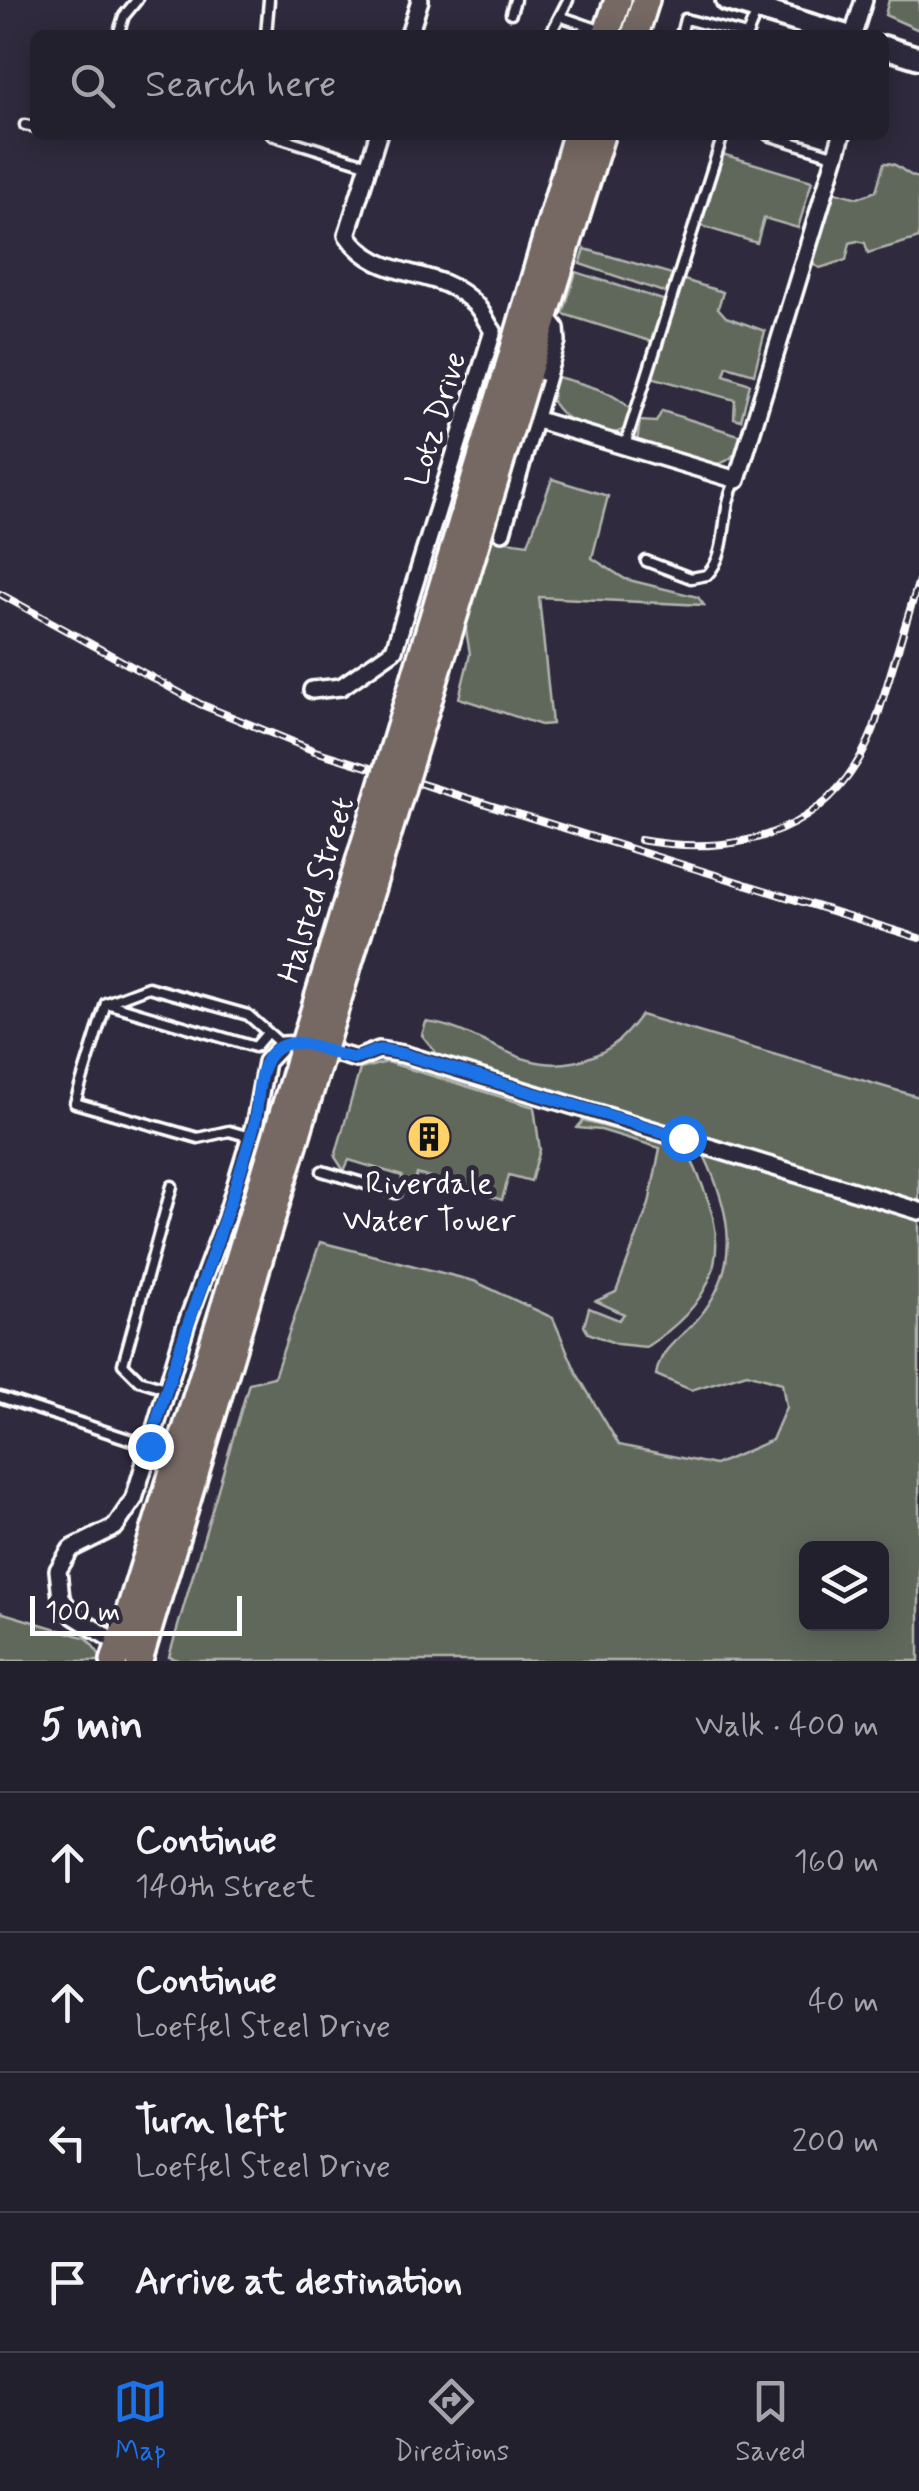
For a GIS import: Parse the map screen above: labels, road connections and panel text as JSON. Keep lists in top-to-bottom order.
{
  "streets": {
    "main road": ["Halsted Street"],
    "street": ["Lotz Drive"]
  },
  "places": {
    "building": ["Riverdale Water Tower"]
  },
  "scale_bar": "100 m",
  "page": {
    "search": "Search here",
    "scale": "100 m",
    "heading": ["5 min", "Walk · 400 m"],
    "list": [
      ["Continue", "140th Street", "160 m"],
      ["Continue", "Loeffel Steel Drive", "40 m"],
      ["Turn left", "Loeffel Steel Drive", "200 m"],
      "Arrive at destination"
    ],
    "nav": ["Map", "Directions", "Saved"]
  }
}
